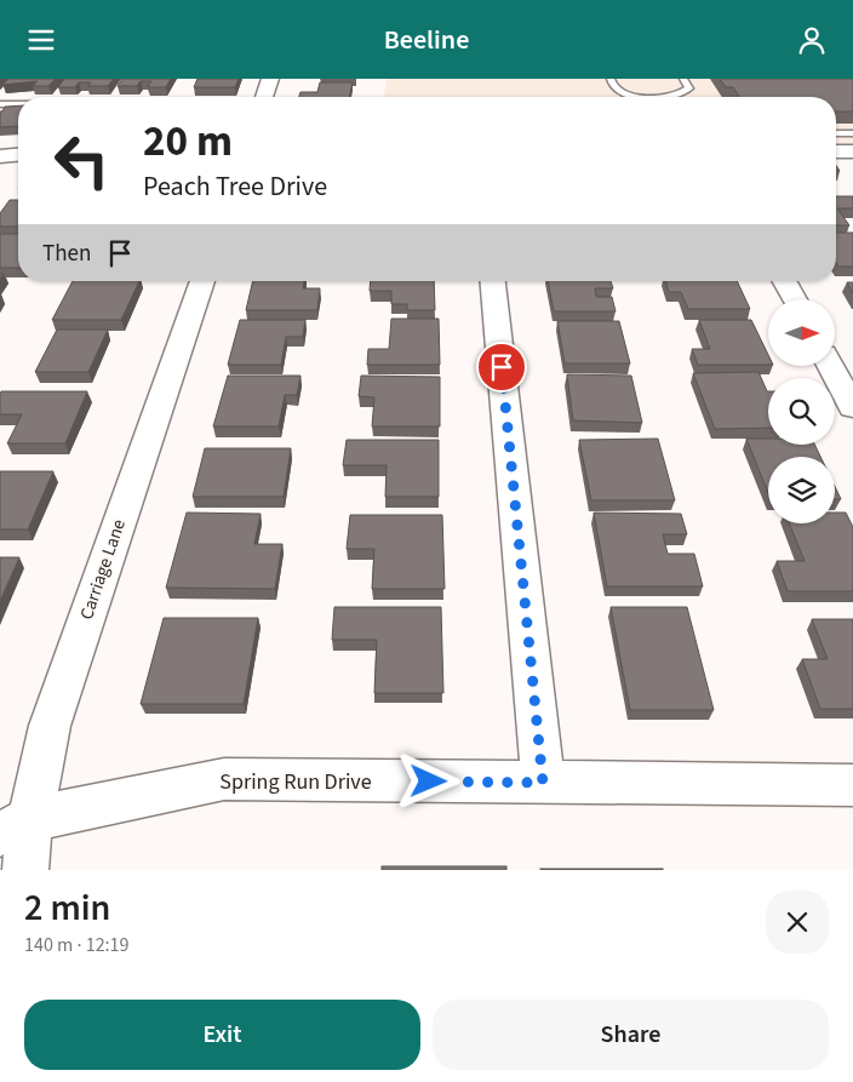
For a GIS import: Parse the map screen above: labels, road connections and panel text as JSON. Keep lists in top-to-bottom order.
{
  "streets": {
    "street": ["Carriage Lane", "Spring Run Drive"]
  },
  "crossings": [
    ["Carriage Lane", "Spring Run Drive"]
  ],
  "north": "right",
  "page": {
    "header": "Beeline",
    "turn": ["20 m", "Peach Tree Drive"],
    "then": "Then",
    "heading": ["2 min", "140 m · 12:19"],
    "buttons": ["Exit", "Share"]
  }
}
